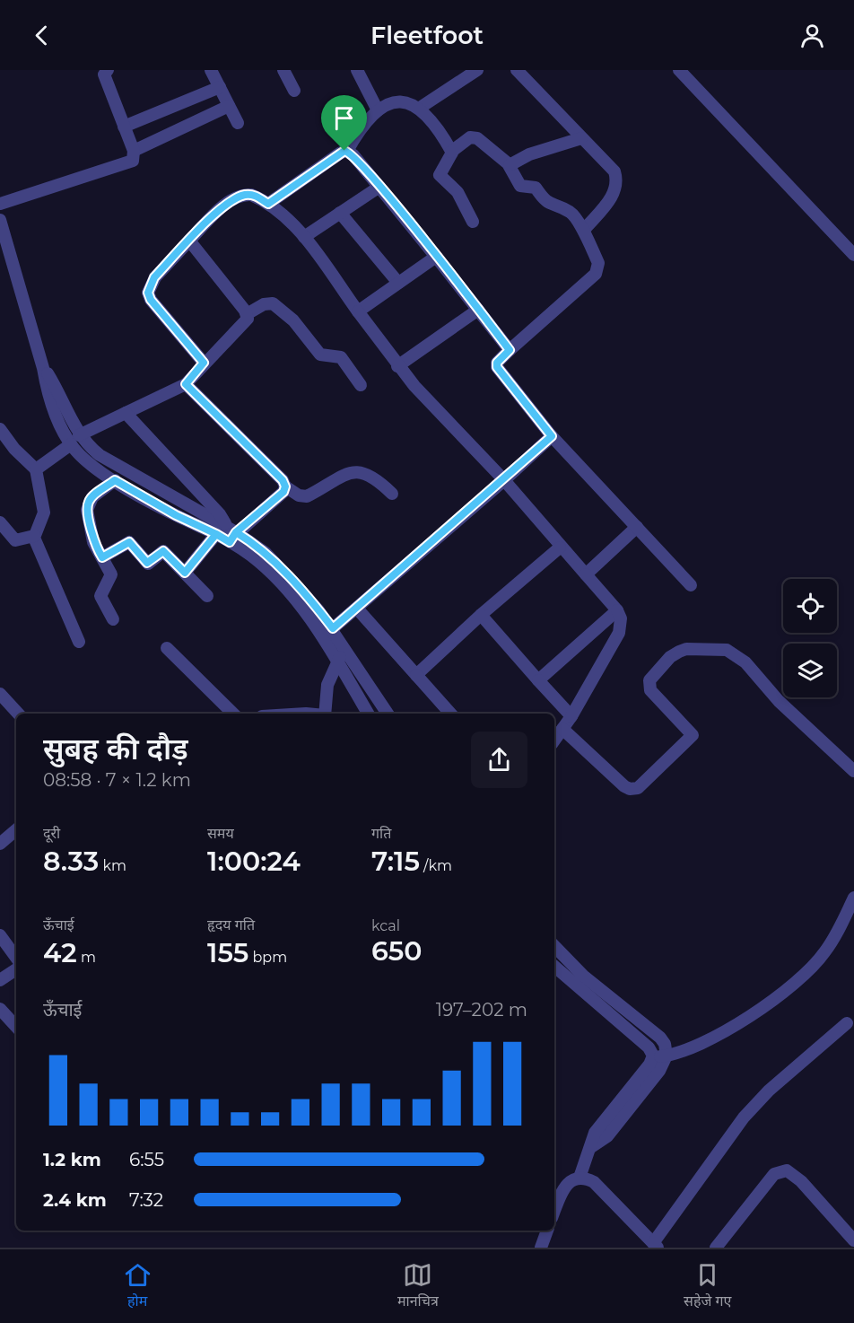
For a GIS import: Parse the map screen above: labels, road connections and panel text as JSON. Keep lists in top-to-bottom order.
{
  "page": {
    "header": "Fleetfoot",
    "heading": ["सुबह की दौड़", "08:58 · 7 × 1.2 km"],
    "stats": [
      ["दूरी", "8.33 km"],
      ["समय", "1:00:24"],
      ["गति", "7:15 /km"],
      ["ऊँचाई", "42 m"],
      ["हृदय गति", "155 bpm"],
      ["kcal", "650"]
    ],
    "chart": ["ऊँचाई", "197–202 m"],
    "list": [
      {
        "name": "1.2 km",
        "note": "6:55"
      },
      {
        "name": "2.4 km",
        "note": "7:32"
      }
    ],
    "tabs": ["होम", "मानचित्र", "सहेजे गए"]
  }
}
